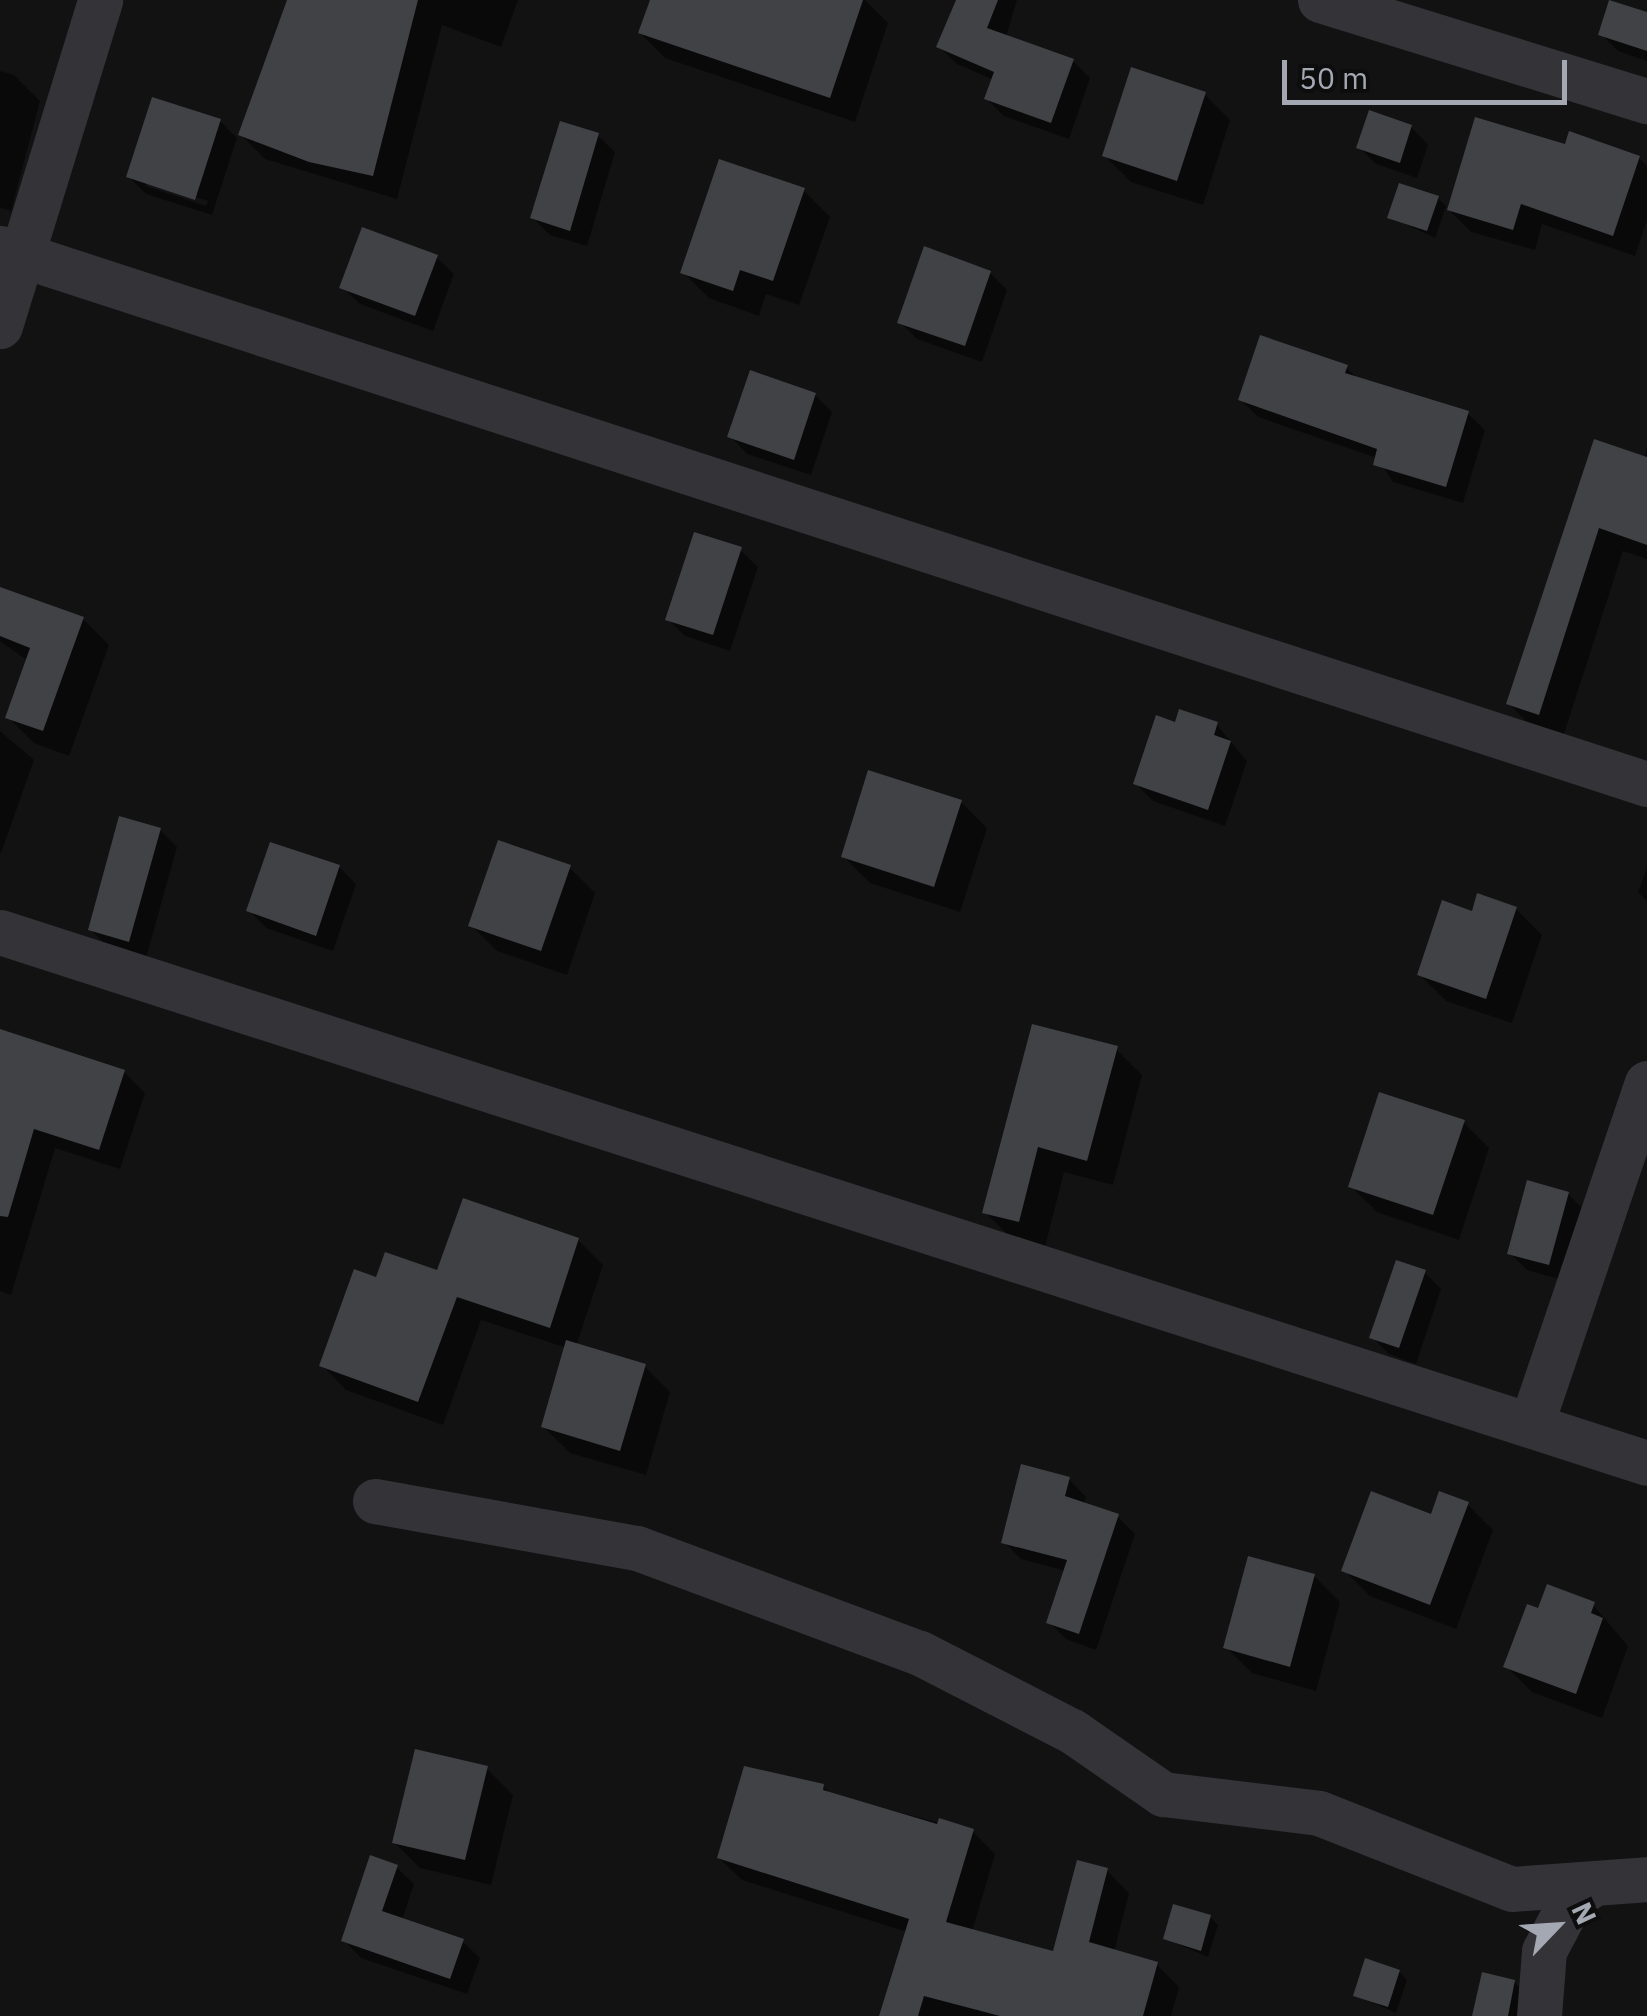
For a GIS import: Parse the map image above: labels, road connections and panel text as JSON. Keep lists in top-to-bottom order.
{
  "scale_bar": "50 m",
  "north": "top right"
}
